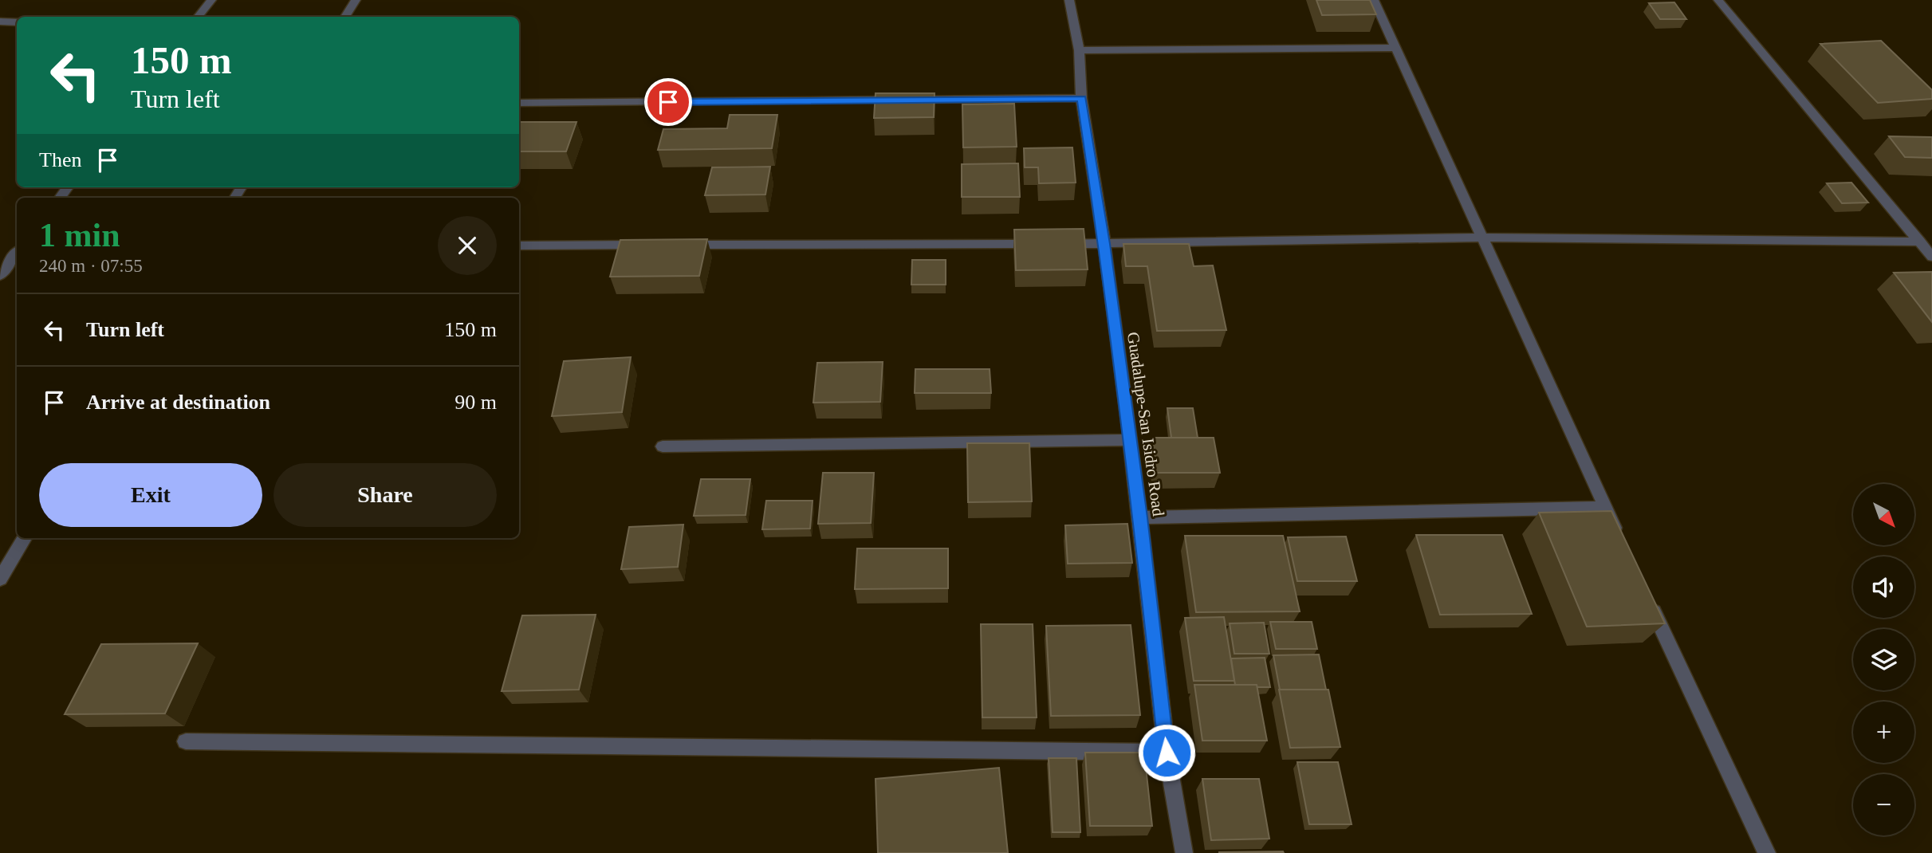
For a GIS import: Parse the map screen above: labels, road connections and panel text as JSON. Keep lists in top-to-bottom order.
{
  "streets": {
    "street": ["Guadalupe-San Isidro Road"]
  },
  "north": "bottom right",
  "page": {
    "turn": ["150 m", "Turn left"],
    "then": "Then",
    "heading": ["1 min", "240 m · 07:55"],
    "list": [
      {
        "name": "Turn left",
        "value": "150 m"
      },
      {
        "name": "Arrive at destination",
        "value": "90 m"
      }
    ],
    "buttons": ["Exit", "Share"],
    "map_buttons": ["+", "−"]
  }
}
